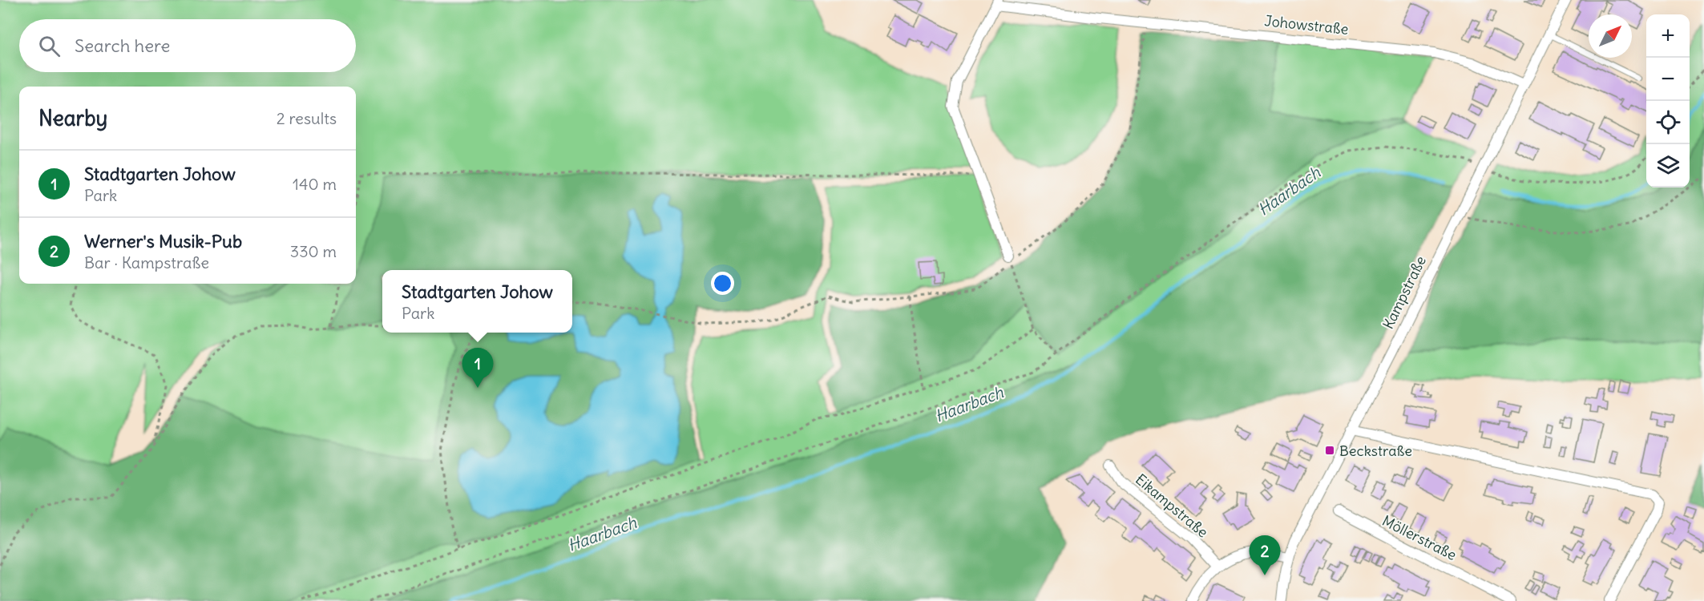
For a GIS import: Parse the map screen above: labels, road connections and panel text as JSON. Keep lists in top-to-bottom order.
{
  "streets": {
    "street": [
      "Johowstraße",
      "Kampstraße",
      "Eikampstraße",
      "Möllerstraße"
    ]
  },
  "crossings": [
    ["Johowstraße", "Kampstraße"]
  ],
  "water": ["Haarbach"],
  "places": {
    "transit": ["Beckstraße"]
  },
  "north": "top right",
  "page": {
    "map_buttons": ["+", "−"],
    "search": "Search here",
    "heading": ["Nearby", "2 results"],
    "list": [
      {
        "mark": "1",
        "name": "Stadtgarten Johow",
        "note": "Park",
        "value": "140 m"
      },
      {
        "mark": "2",
        "name": "Werner's Musik-Pub",
        "note": "Bar · Kampstraße",
        "value": "330 m"
      }
    ],
    "popup": ["Stadtgarten Johow", "Park"],
    "pins": ["1", "2"]
  }
}
